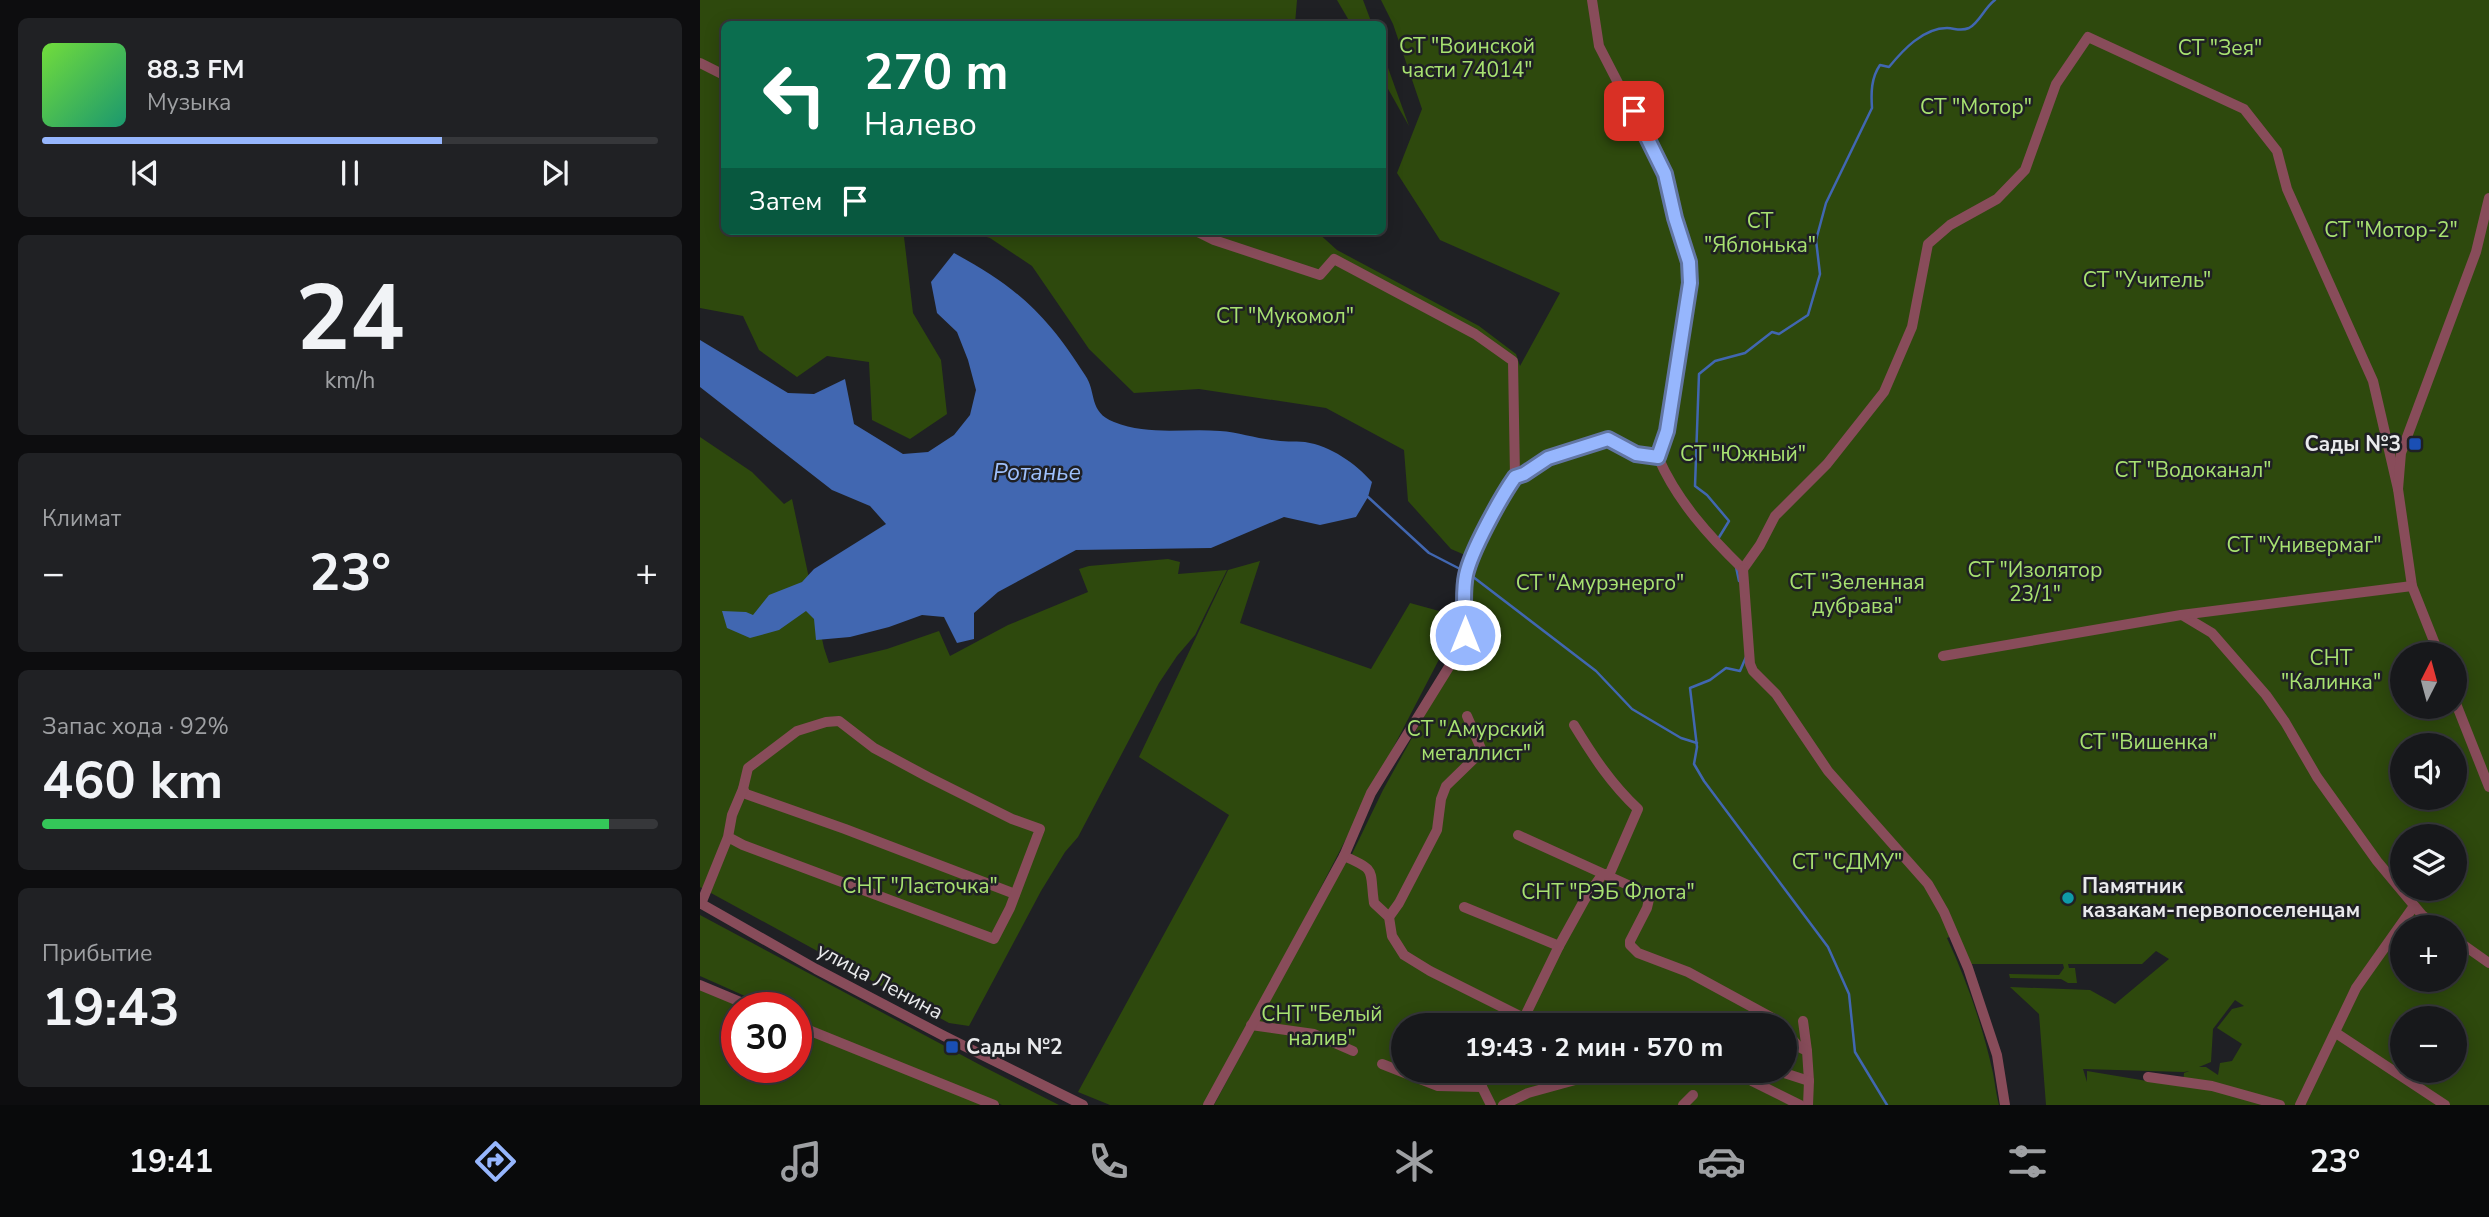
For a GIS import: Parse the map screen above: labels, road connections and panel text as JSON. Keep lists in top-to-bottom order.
{
  "streets": {
    "street": ["улица Ленина"]
  },
  "water": ["Ротанье"],
  "parks": [
    "СТ \"Воинской части 74014\"",
    "СТ \"Зея\"",
    "СТ \"Мотор\"",
    "СТ \"Яблонька\"",
    "СТ \"Мотор-2\"",
    "СТ \"Учитель\"",
    "СТ \"Мукомол\"",
    "СТ \"Южный\"",
    "СТ \"Водоканал\"",
    "СТ \"Универмаг\"",
    "СТ \"Изолятор 23/1\"",
    "СТ \"Зеленная дубрава\"",
    "СТ \"Амурэнерго\"",
    "СНТ \"Калинка\"",
    "СТ \"Амурский металлист\"",
    "СТ \"Вишенка\"",
    "СТ \"СДМУ\"",
    "СНТ \"Ласточка\"",
    "СНТ \"РЭБ Флота\"",
    "СНТ \"Белый налив\""
  ],
  "places": {
    "transit": ["Сады №3", "Сады №2"],
    "other": ["Памятник казакам-первопоселенцам"]
  },
  "north": "top",
  "page": {
    "turn": ["270 m", "Налево"],
    "song": ["88.3 FM", "Музыка"],
    "then": "Затем",
    "tile": [
      ["24", "km/h"],
      "Климат",
      ["Запас хода · 92%", "460 km"],
      ["Прибытие", "19:43"]
    ],
    "heat": ["−", "23°", "+"],
    "map_buttons": ["+", "−"],
    "limit": "30",
    "trip": "19:43 · 2 мин · 570 m",
    "tabs": ["19:41", "23°"]
  }
}
